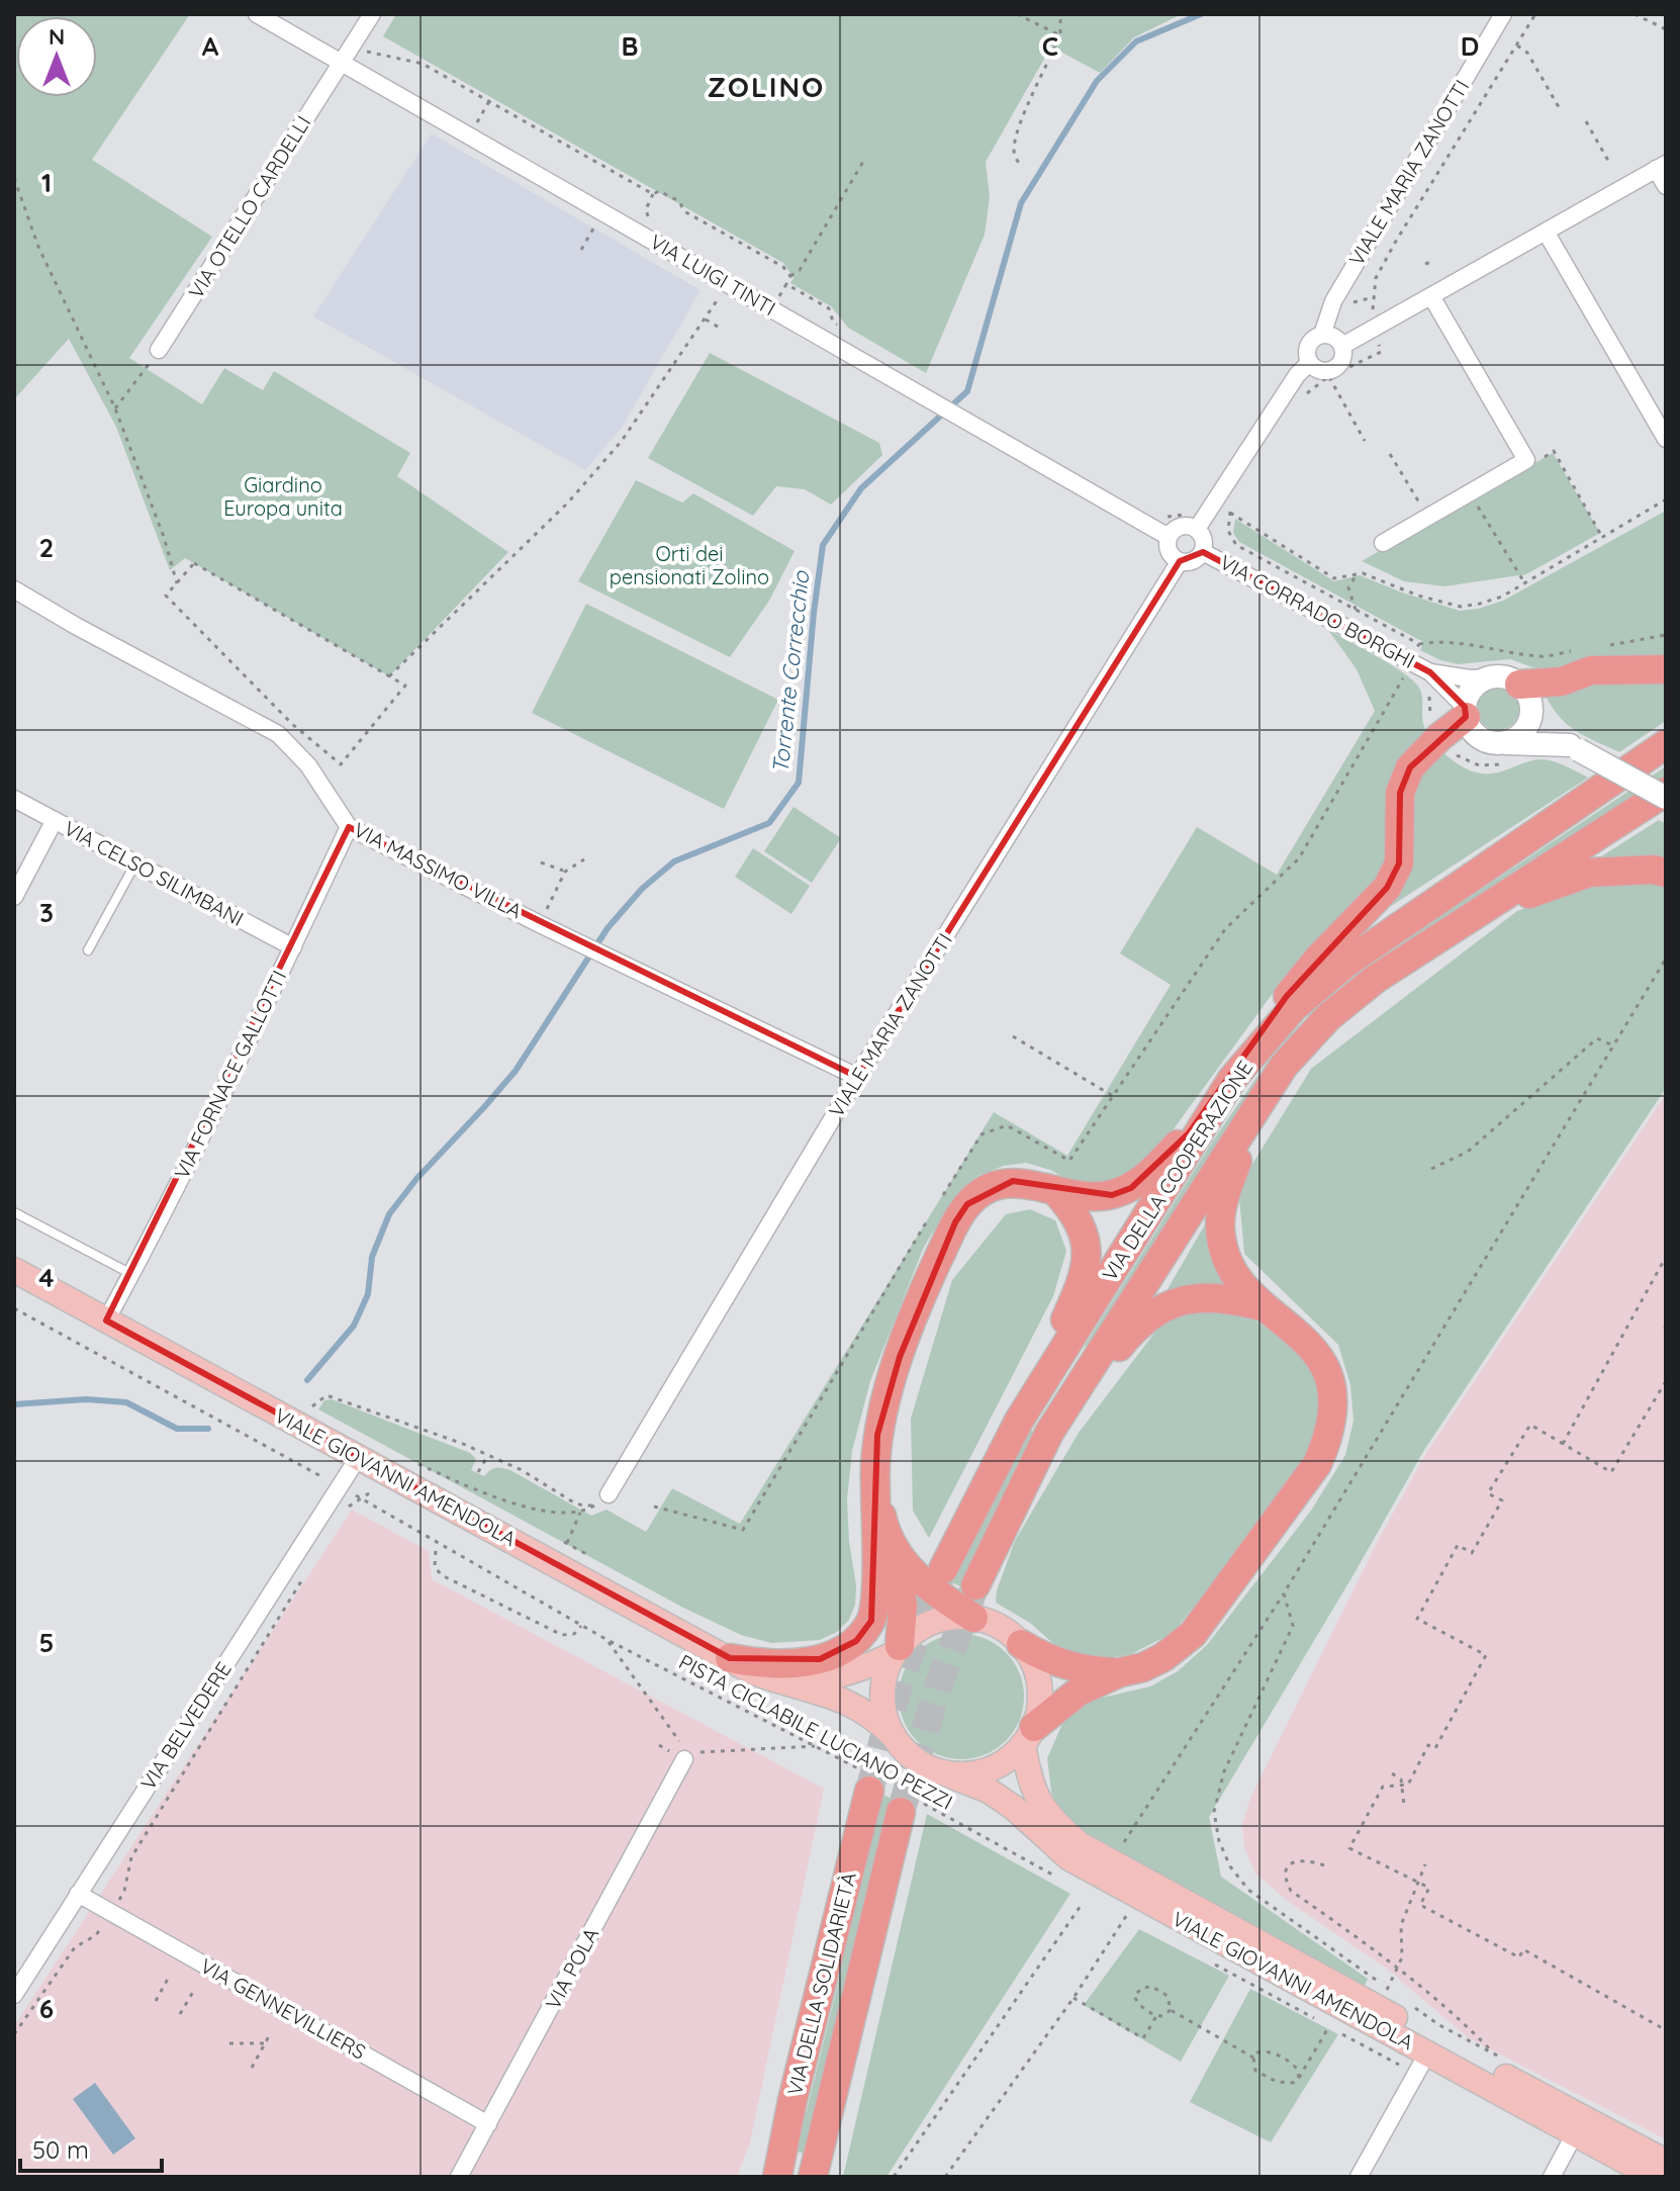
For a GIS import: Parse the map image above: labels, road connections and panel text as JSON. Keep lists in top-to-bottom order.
{
  "streets": {
    "highway": ["VIA DELLA COOPERAZIONE", "VIA DELLA SOLIDARIETÀ"],
    "main road": ["VIALE GIOVANNI AMENDOLA"],
    "street": [
      "VIALE MARIA ZANOTTI",
      "VIA OTELLO CARDELLI",
      "VIA LUIGI TINTI",
      "VIA CORRADO BORGHI",
      "VIA MASSIMO VILLA",
      "VIA CELSO SILIMBANI",
      "VIA FORNACE GALLOTTI",
      "VIA BELVEDERE",
      "VIA POLA",
      "VIA GENNEVILLIERS"
    ],
    "path": ["PISTA CICLABILE LUCIANO PEZZI"]
  },
  "crossings": [
    ["VIALE MARIA ZANOTTI", "VIA LUIGI TINTI"],
    ["VIALE MARIA ZANOTTI", "VIA CORRADO BORGHI"],
    ["VIALE MARIA ZANOTTI", "VIA MASSIMO VILLA"],
    ["VIA OTELLO CARDELLI", "VIA LUIGI TINTI"],
    ["VIA LUIGI TINTI", "VIA CORRADO BORGHI"],
    ["VIA MASSIMO VILLA", "VIA FORNACE GALLOTTI"],
    ["VIA CELSO SILIMBANI", "VIA FORNACE GALLOTTI"],
    ["VIA FORNACE GALLOTTI", "VIALE GIOVANNI AMENDOLA"],
    ["VIALE GIOVANNI AMENDOLA", "VIA BELVEDERE"],
    ["VIA BELVEDERE", "PISTA CICLABILE LUCIANO PEZZI"],
    ["VIA BELVEDERE", "VIA GENNEVILLIERS"],
    ["PISTA CICLABILE LUCIANO PEZZI", "VIA DELLA SOLIDARIETÀ"],
    ["VIA POLA", "VIA GENNEVILLIERS"]
  ],
  "districts": ["ZOLINO"],
  "water": ["Torrente Correcchio"],
  "parks": ["Giardino Europa unita", "Orti dei pensionati Zolino"],
  "scale_bar": "50 m",
  "north": "top",
  "grid": {
    "columns": [
      "A",
      "B",
      "C",
      "D"
    ],
    "rows": [
      "1",
      "2",
      "3",
      "4",
      "5",
      "6"
    ]
  }
}
